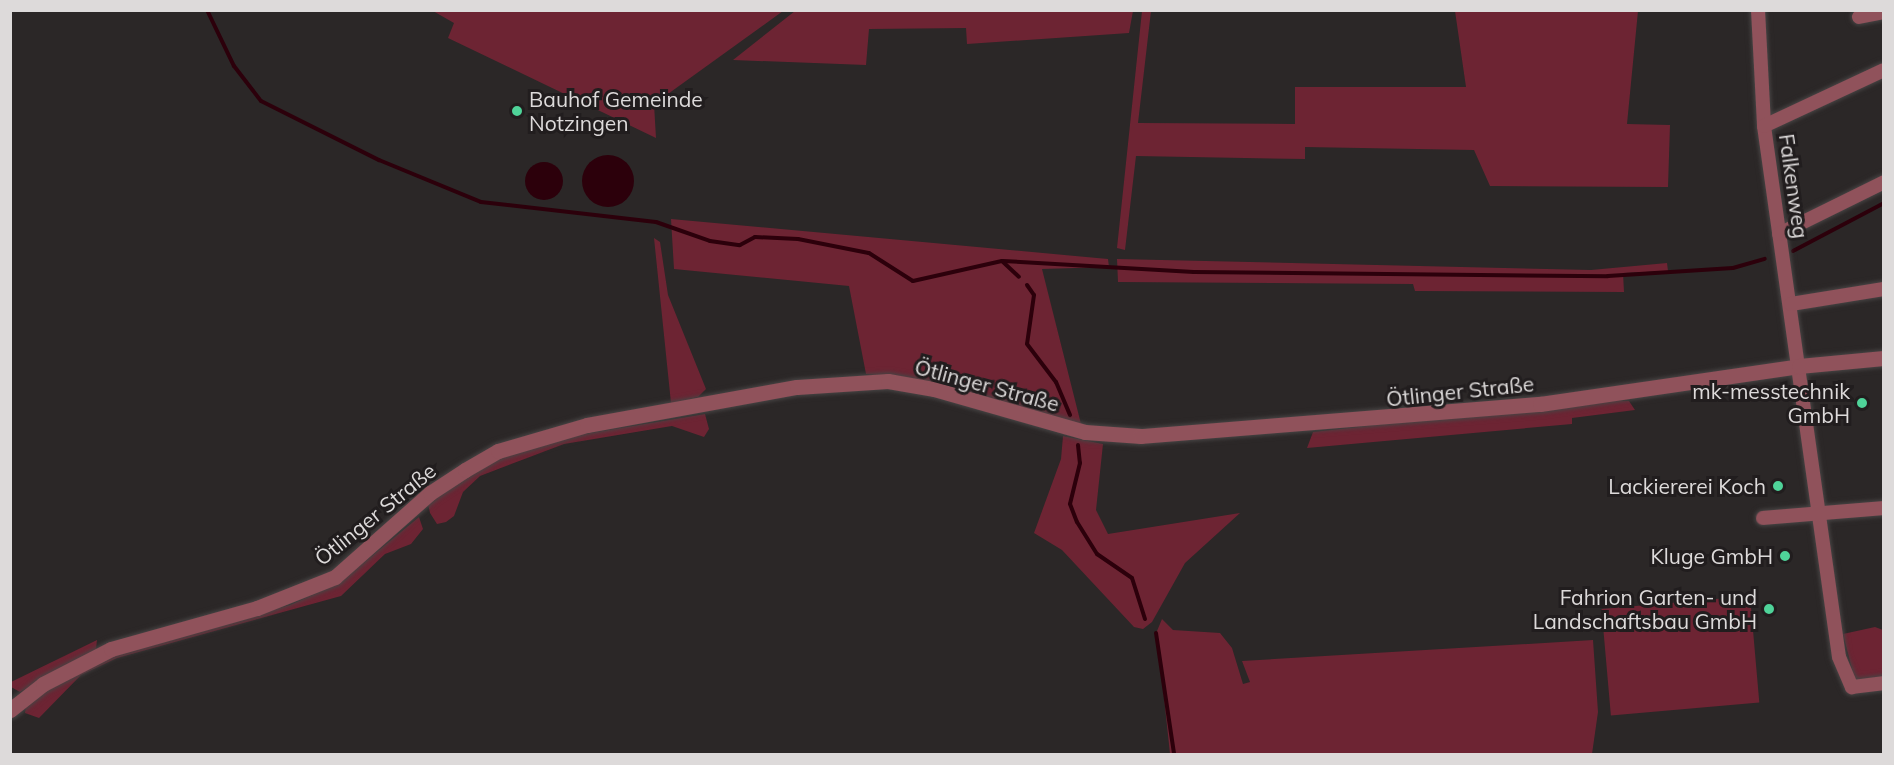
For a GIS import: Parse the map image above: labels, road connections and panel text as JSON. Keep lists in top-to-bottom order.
{
  "streets": {
    "street": ["Falkenweg", "Ötlinger Straße"]
  },
  "crossings": [
    ["Falkenweg", "Ötlinger Straße"]
  ],
  "places": [
    "Bauhof Gemeinde Notzingen",
    "mk-messtechnik GmbH",
    "Lackiererei Koch",
    "Kluge GmbH",
    "Fahrion Garten- und Landschaftsbau GmbH"
  ]
}
